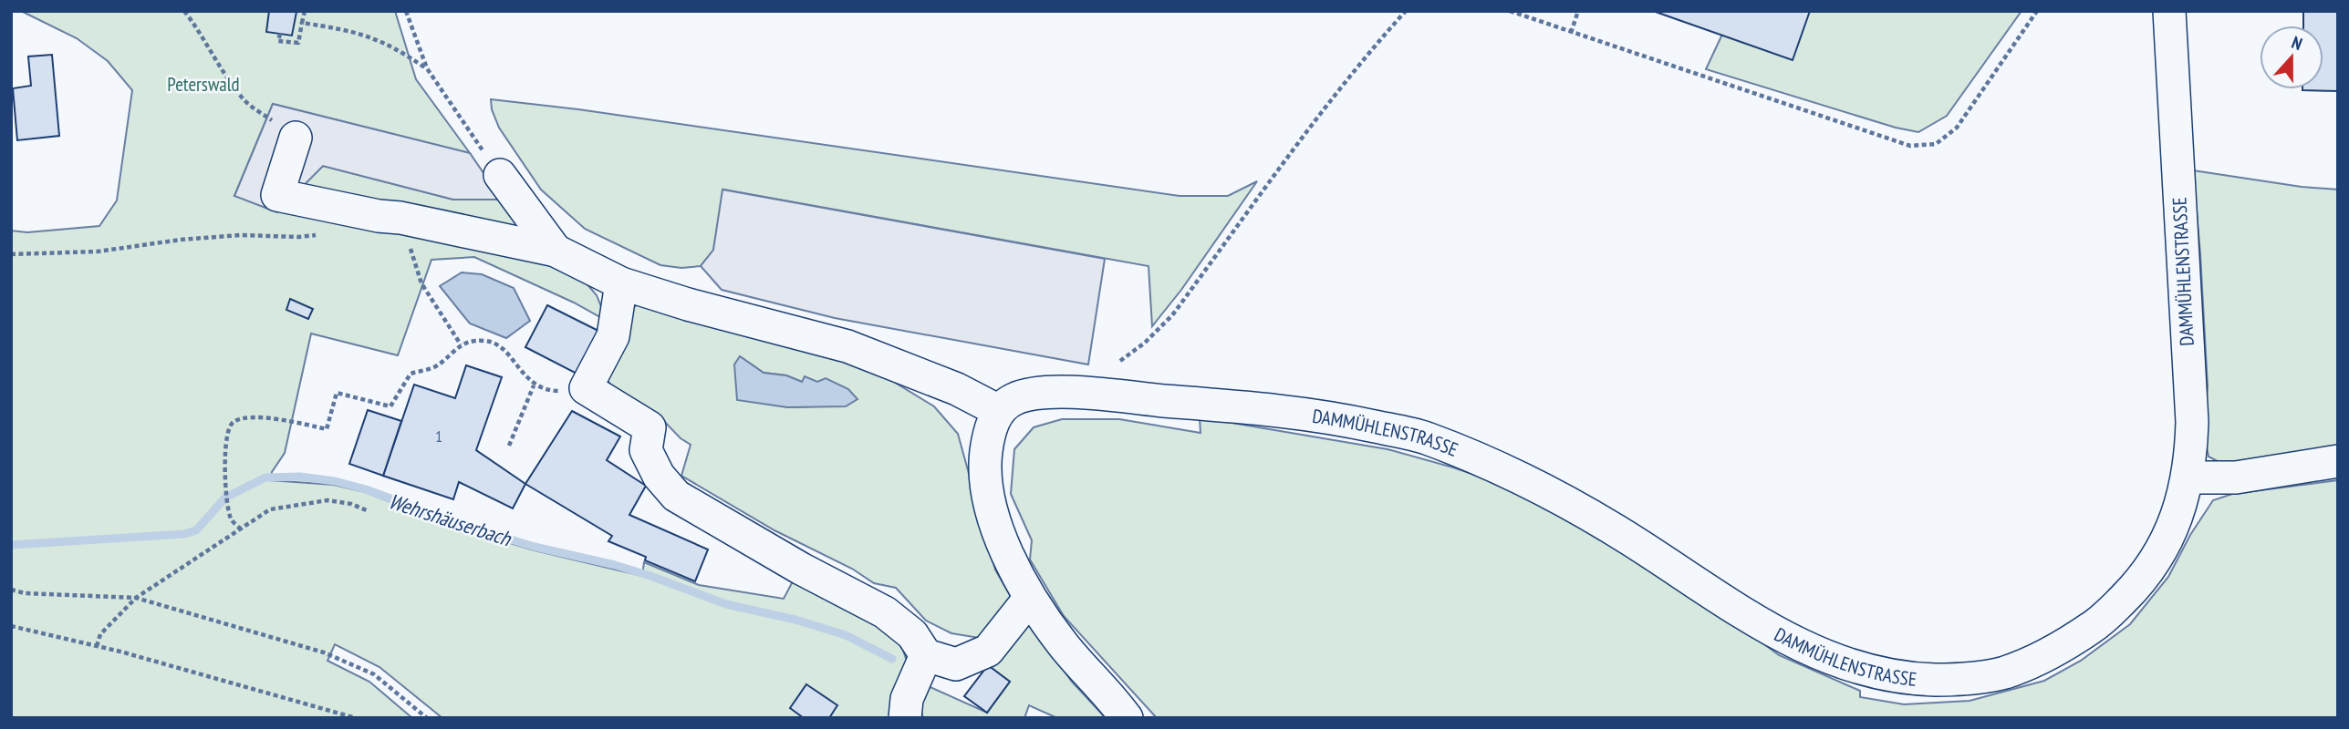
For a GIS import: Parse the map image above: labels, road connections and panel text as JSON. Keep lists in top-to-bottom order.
{
  "streets": {
    "street": ["DAMMÜHLENSTRASSE"]
  },
  "water": ["Wehrshäuserbach"],
  "parks": ["Peterswald"],
  "house_numbers": ["1"],
  "north": "top"
}
